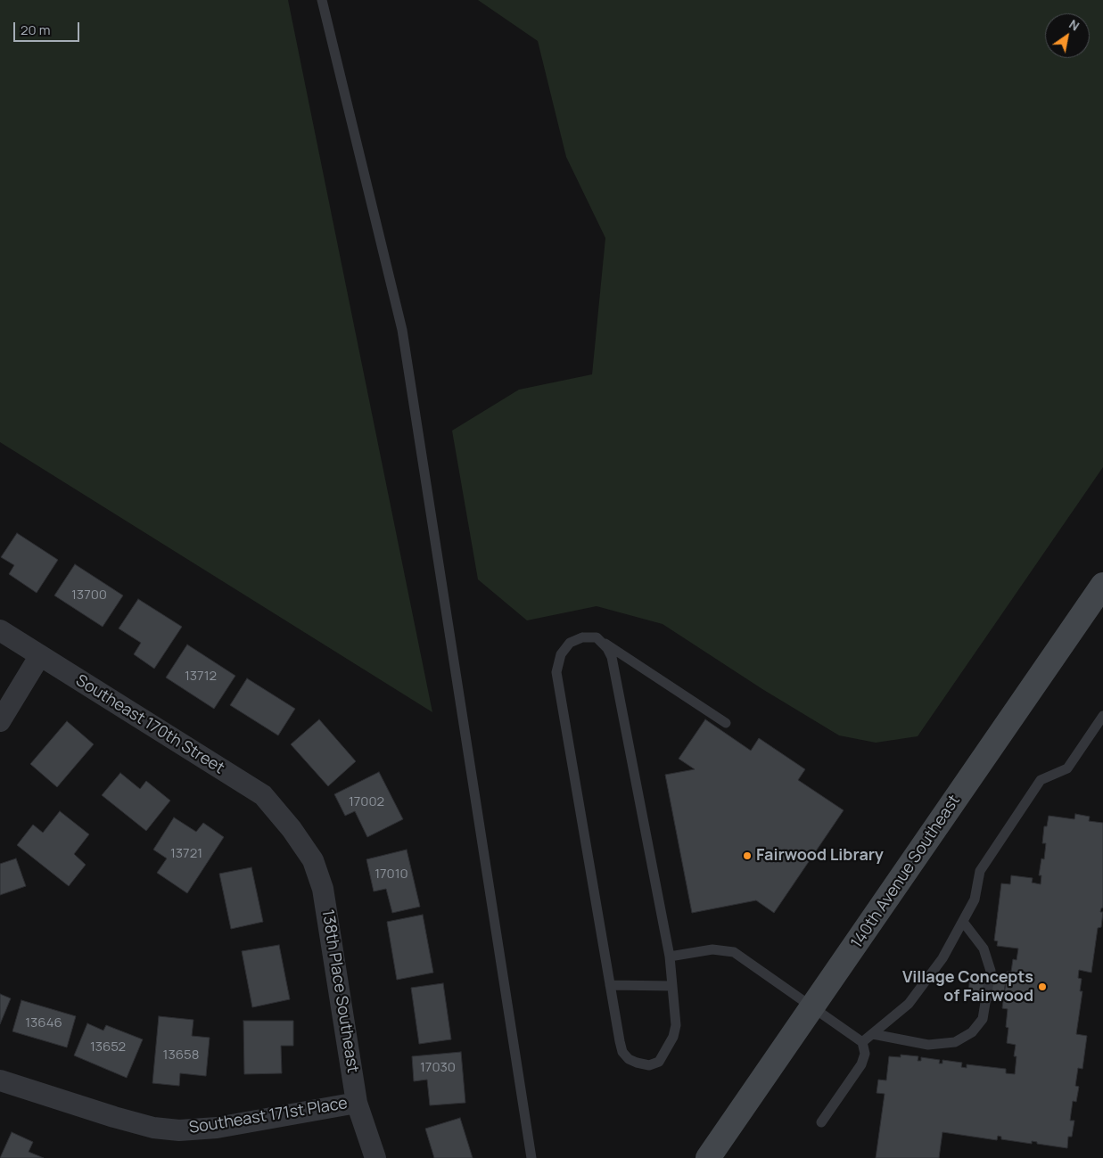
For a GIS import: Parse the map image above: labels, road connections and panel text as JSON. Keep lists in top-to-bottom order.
{
  "streets": {
    "main road": ["140th Avenue Southeast"],
    "street": ["Southeast 170th Street", "138th Place Southeast", "Southeast 171st Place"]
  },
  "crossings": [
    ["Southeast 170th Street", "138th Place Southeast"],
    ["138th Place Southeast", "Southeast 171st Place"]
  ],
  "places": ["Fairwood Library", "Village Concepts of Fairwood"],
  "house_numbers": [
    "13700",
    "13712",
    "17002",
    "13721",
    "17010",
    "13646",
    "13652",
    "13658",
    "17030"
  ],
  "scale_bar": "20 m",
  "north": "top right"
}
